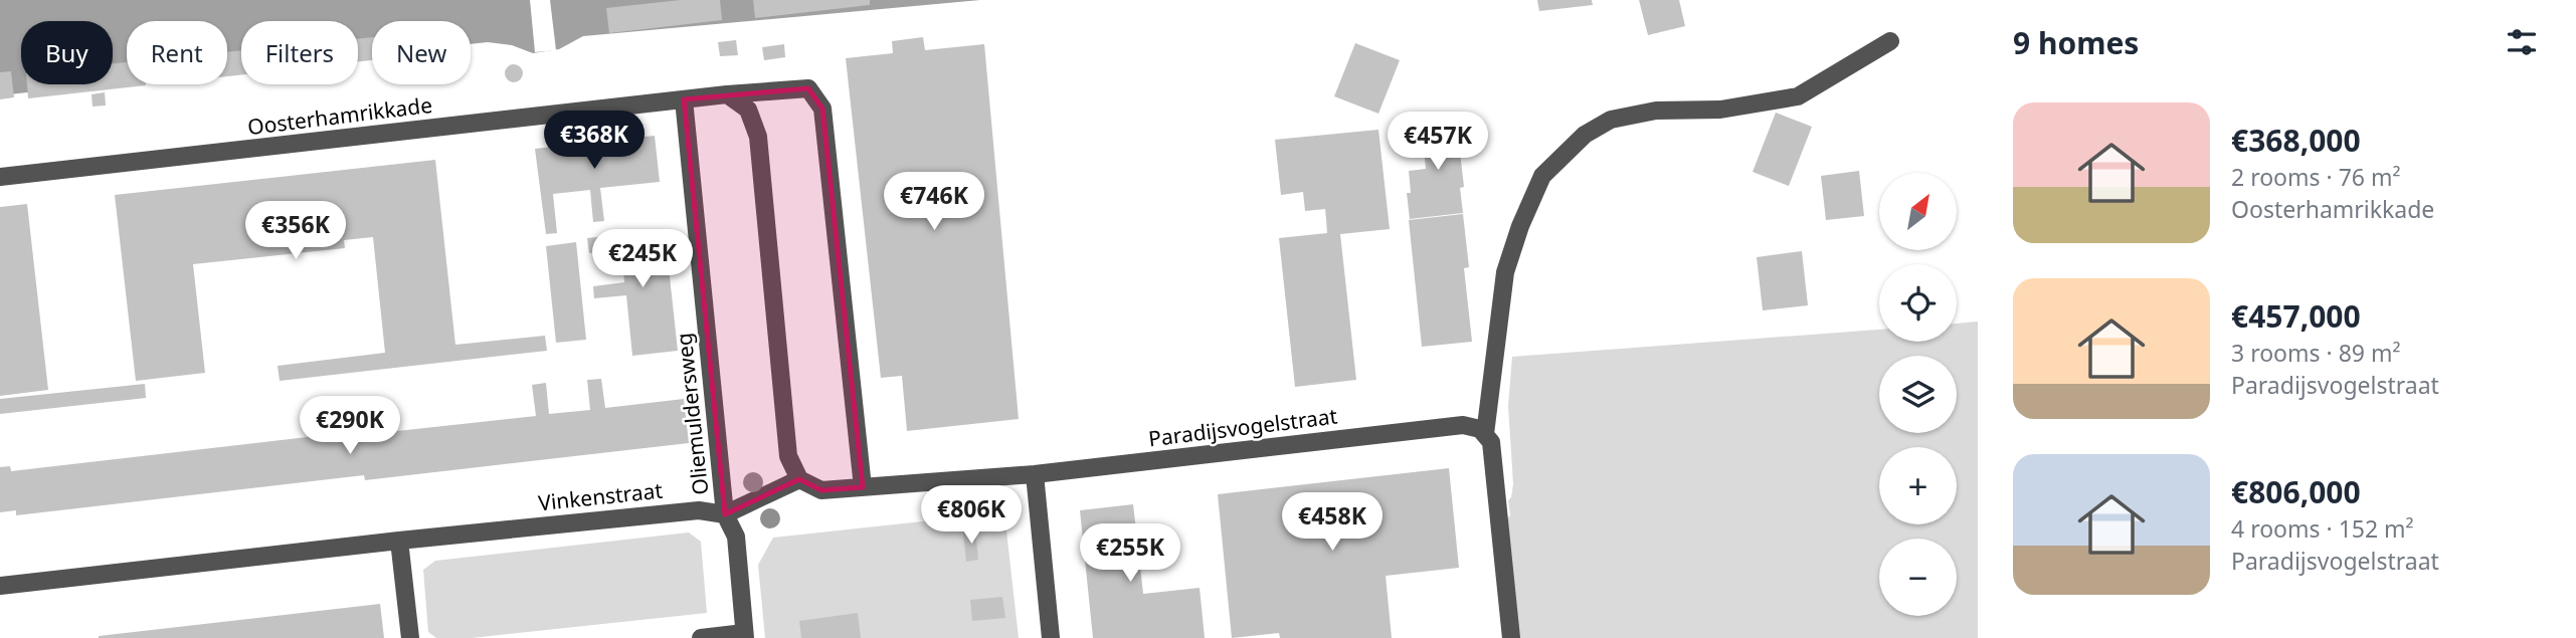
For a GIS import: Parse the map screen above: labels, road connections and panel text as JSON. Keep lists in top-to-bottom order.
{
  "streets": {
    "street": [
      "Oosterhamrikkade",
      "Oliemuldersweg",
      "Paradijsvogelstraat",
      "Vinkenstraat"
    ]
  },
  "crossings": [
    ["Oosterhamrikkade", "Oliemuldersweg"],
    ["Oliemuldersweg", "Vinkenstraat"]
  ],
  "north": "top right",
  "page": {
    "heading": "9 homes",
    "chip": [
      "Buy",
      "Rent",
      "Filters",
      "New"
    ],
    "list": [
      {
        "name": "€368,000",
        "note": "2 rooms · 76 m² · Oosterhamrikkade"
      },
      {
        "name": "€457,000",
        "note": "3 rooms · 89 m² · Paradijsvogelstraat"
      },
      {
        "name": "€806,000",
        "note": "4 rooms · 152 m² · Paradijsvogelstraat"
      }
    ],
    "price": [
      "€368K",
      "€457K",
      "€746K",
      "€356K",
      "€245K",
      "€290K",
      "€806K",
      "€458K",
      "€255K"
    ],
    "map_buttons": ["+", "−"]
  }
}
